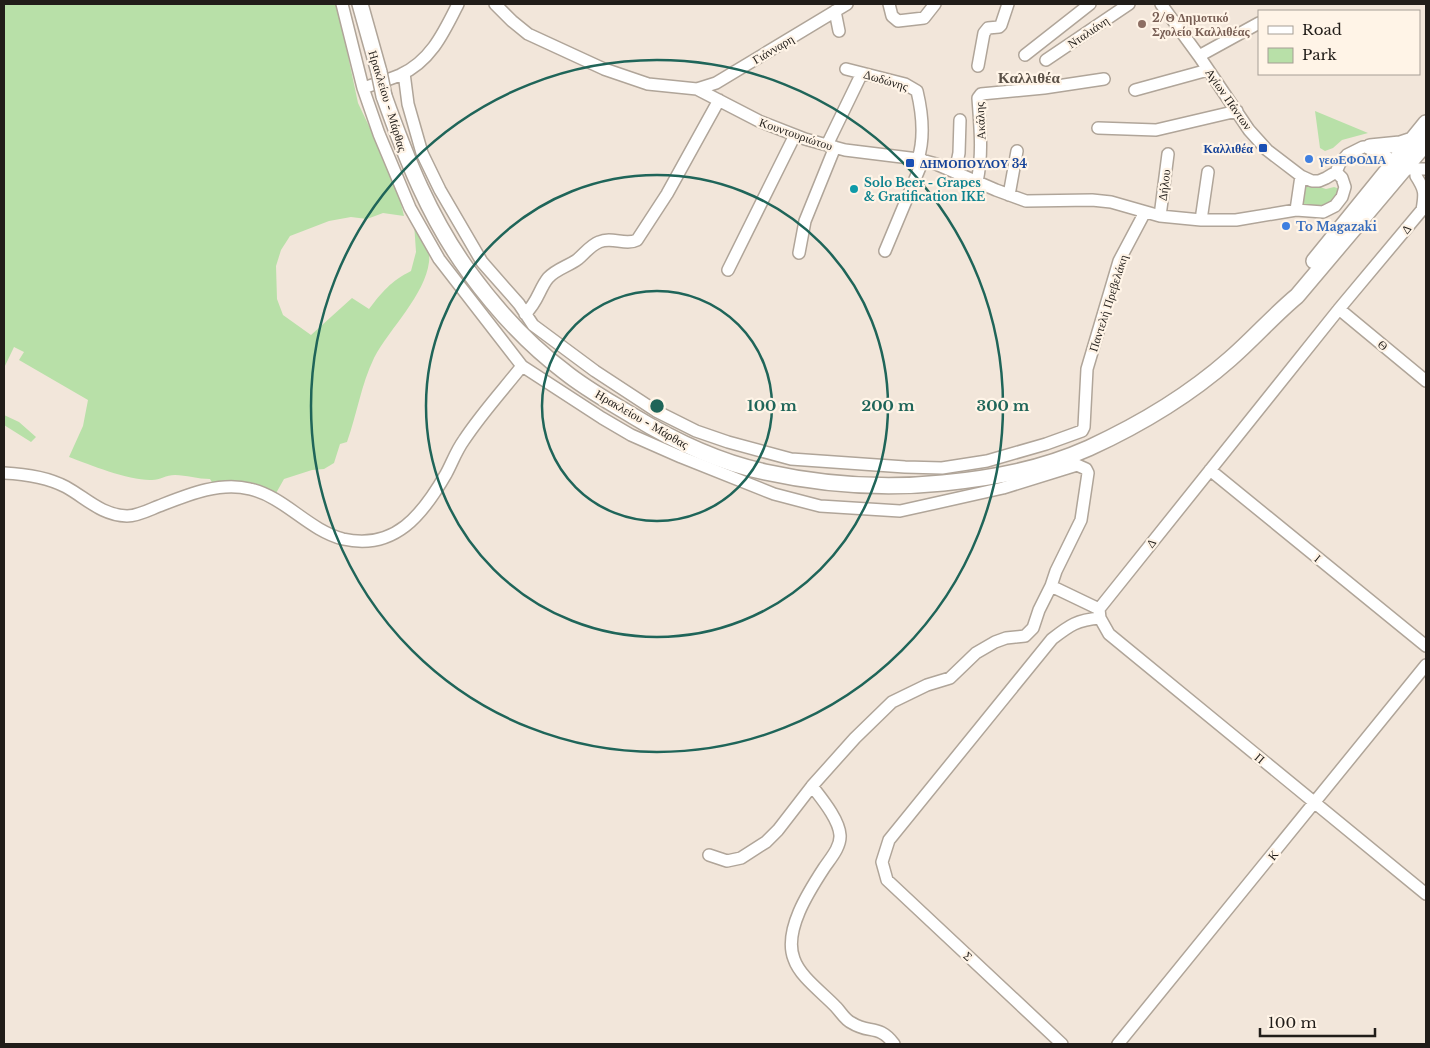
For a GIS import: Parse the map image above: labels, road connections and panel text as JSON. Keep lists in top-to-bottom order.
{
  "streets": {
    "main road": ["Ηρακλείου - Μάρθας"],
    "street": [
      "Νταλιάνη",
      "Γιάνναρη",
      "Δωδώνης",
      "Αγίων Πάντων",
      "Ακάλης",
      "Κουντουριώτου",
      "Δήλου",
      "Δ",
      "Παντελή Πρεβελάκη",
      "Θ",
      "Ι",
      "Π",
      "Κ",
      "Σ"
    ]
  },
  "crossings": [
    ["Γιάνναρη", "Κουντουριώτου"],
    ["Δωδώνης", "Κουντουριώτου"],
    ["Ακάλης", "Κουντουριώτου"],
    ["Κουντουριώτου", "Δήλου"],
    ["Κουντουριώτου", "Παντελή Πρεβελάκη"],
    ["Δ", "Θ"],
    ["Δ", "Ι"],
    ["Δ", "Π"],
    ["Δ", "Σ"],
    ["Π", "Κ"],
    ["Π", "Σ"]
  ],
  "districts": ["Καλλιθέα"],
  "places": {
    "other": [
      "2/Θ Δημοτικό Σχολείο Καλλιθέας",
      "γεωΕΦΟΔΙΑ",
      "Solo Beer - Grapes & Gratification IKE",
      "To Magazaki"
    ],
    "transit": ["Καλλιθέα", "ΔΗΜΟΠΟΥΛΟΥ 34"]
  },
  "legend": ["Road", "Park"],
  "scale_bar": "100 m",
  "rings": ["100 m", "200 m", "300 m"]
}
